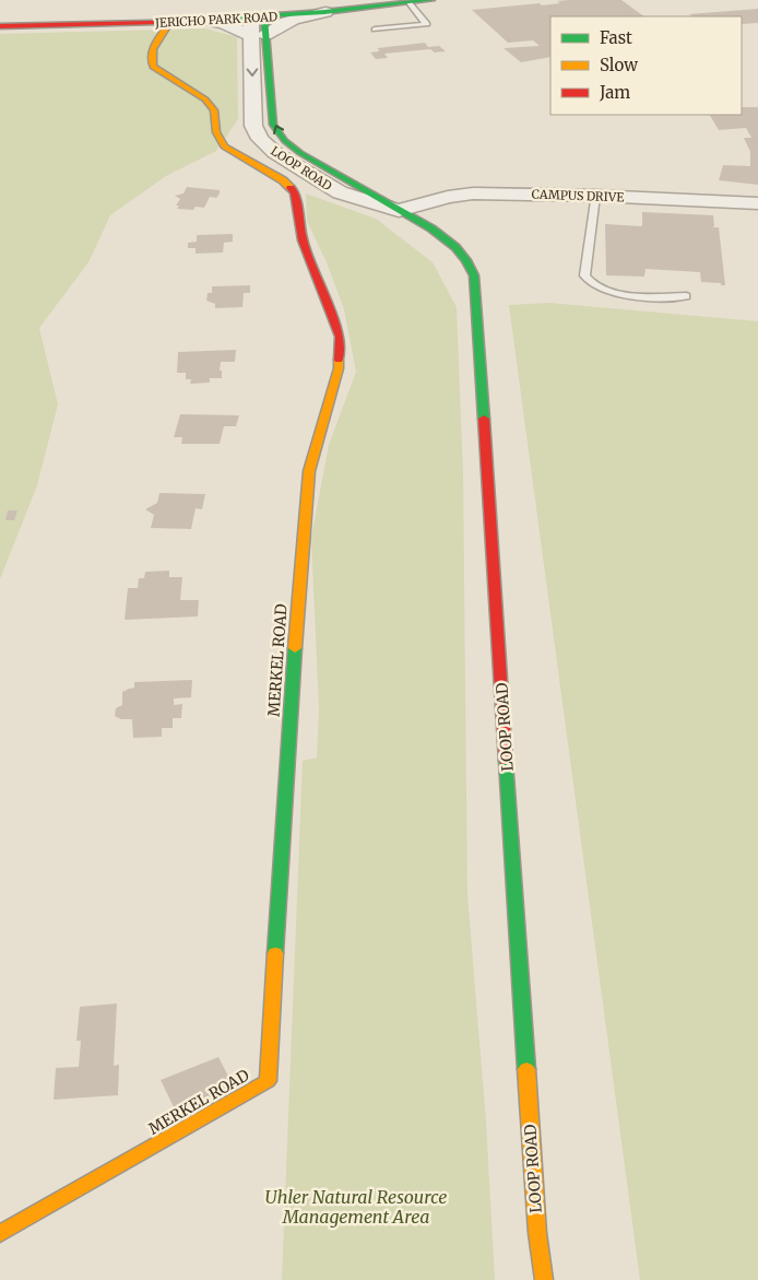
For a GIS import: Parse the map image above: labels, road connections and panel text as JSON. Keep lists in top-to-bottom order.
{
  "streets": {
    "street": [
      "JERICHO PARK ROAD",
      "LOOP ROAD",
      "CAMPUS DRIVE",
      "MERKEL ROAD"
    ]
  },
  "crossings": [
    ["JERICHO PARK ROAD", "LOOP ROAD"],
    ["JERICHO PARK ROAD", "MERKEL ROAD"],
    ["LOOP ROAD", "CAMPUS DRIVE"]
  ],
  "parks": ["Uhler Natural Resource Management Area"],
  "legend": ["Fast", "Slow", "Jam"]
}
